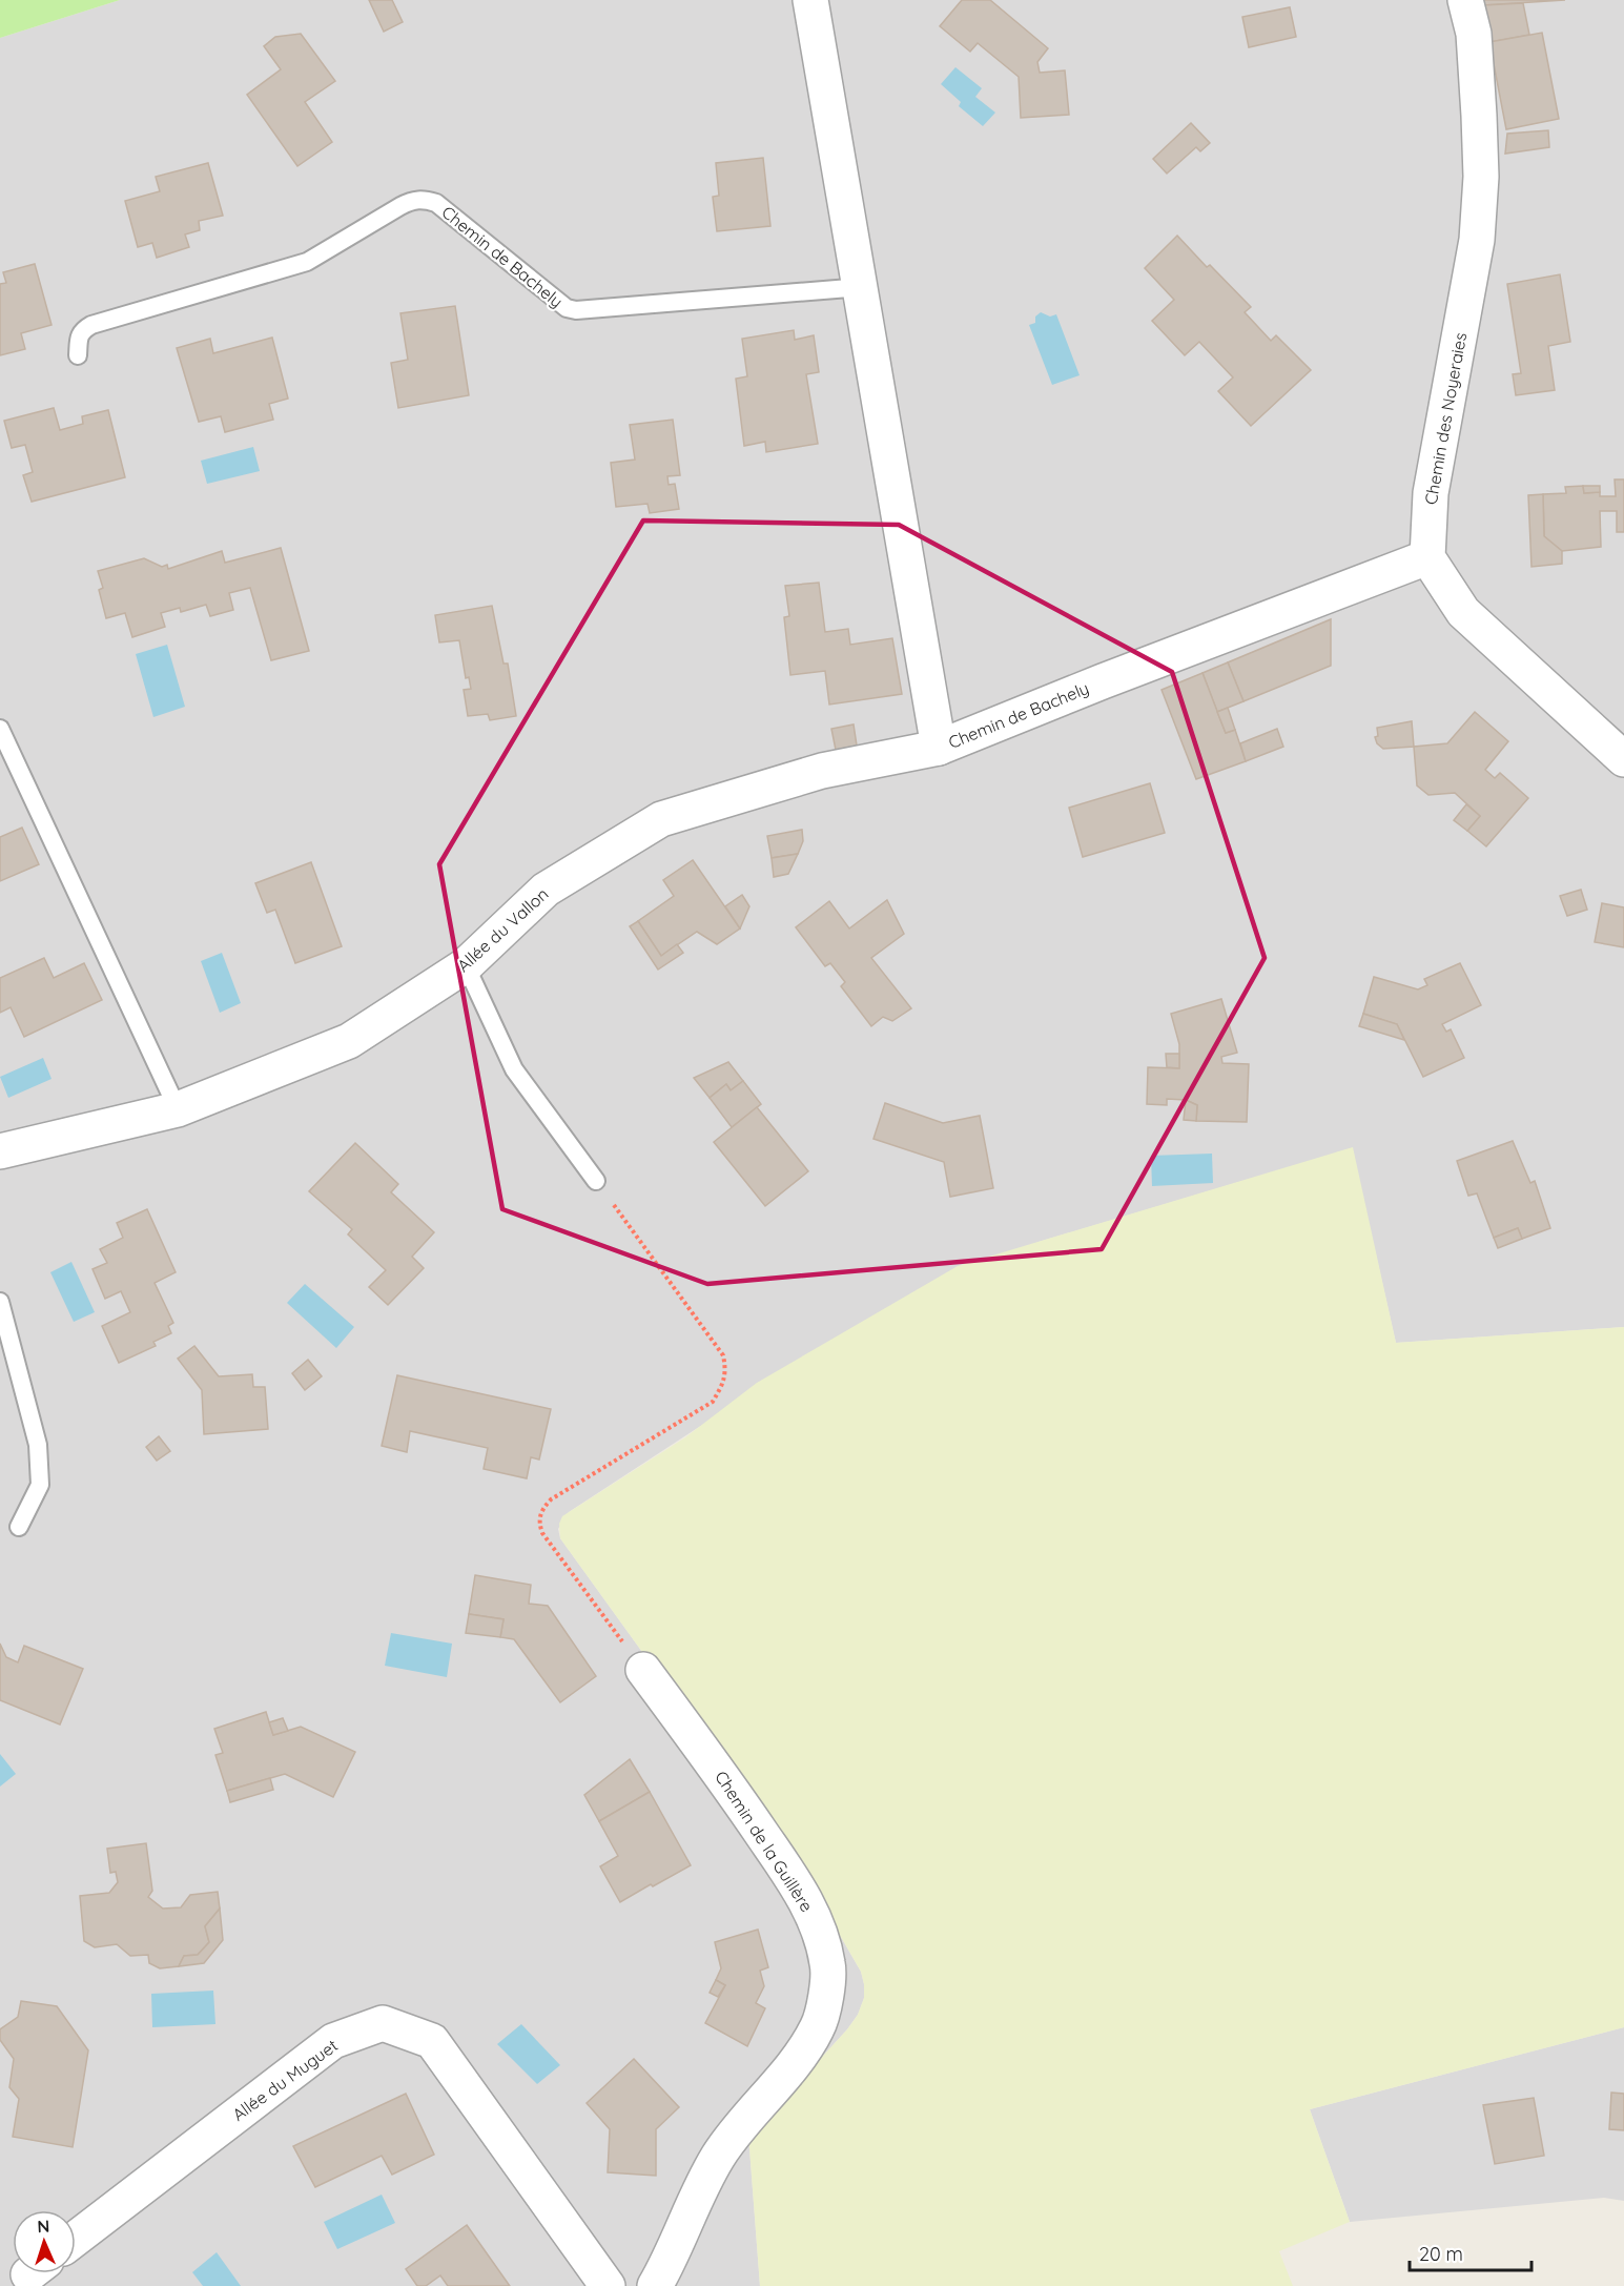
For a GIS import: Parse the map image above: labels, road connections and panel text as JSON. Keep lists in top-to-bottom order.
{
  "streets": {
    "street": [
      "Chemin de Bachely",
      "Chemin des Noyeraies",
      "Allée du Vallon",
      "Chemin de la Guillère",
      "Allée du Muguet"
    ]
  },
  "crossings": [
    ["Chemin de Bachely", "Chemin des Noyeraies"],
    ["Chemin de Bachely", "Allée du Vallon"]
  ],
  "scale_bar": "20 m",
  "north": "top"
}
